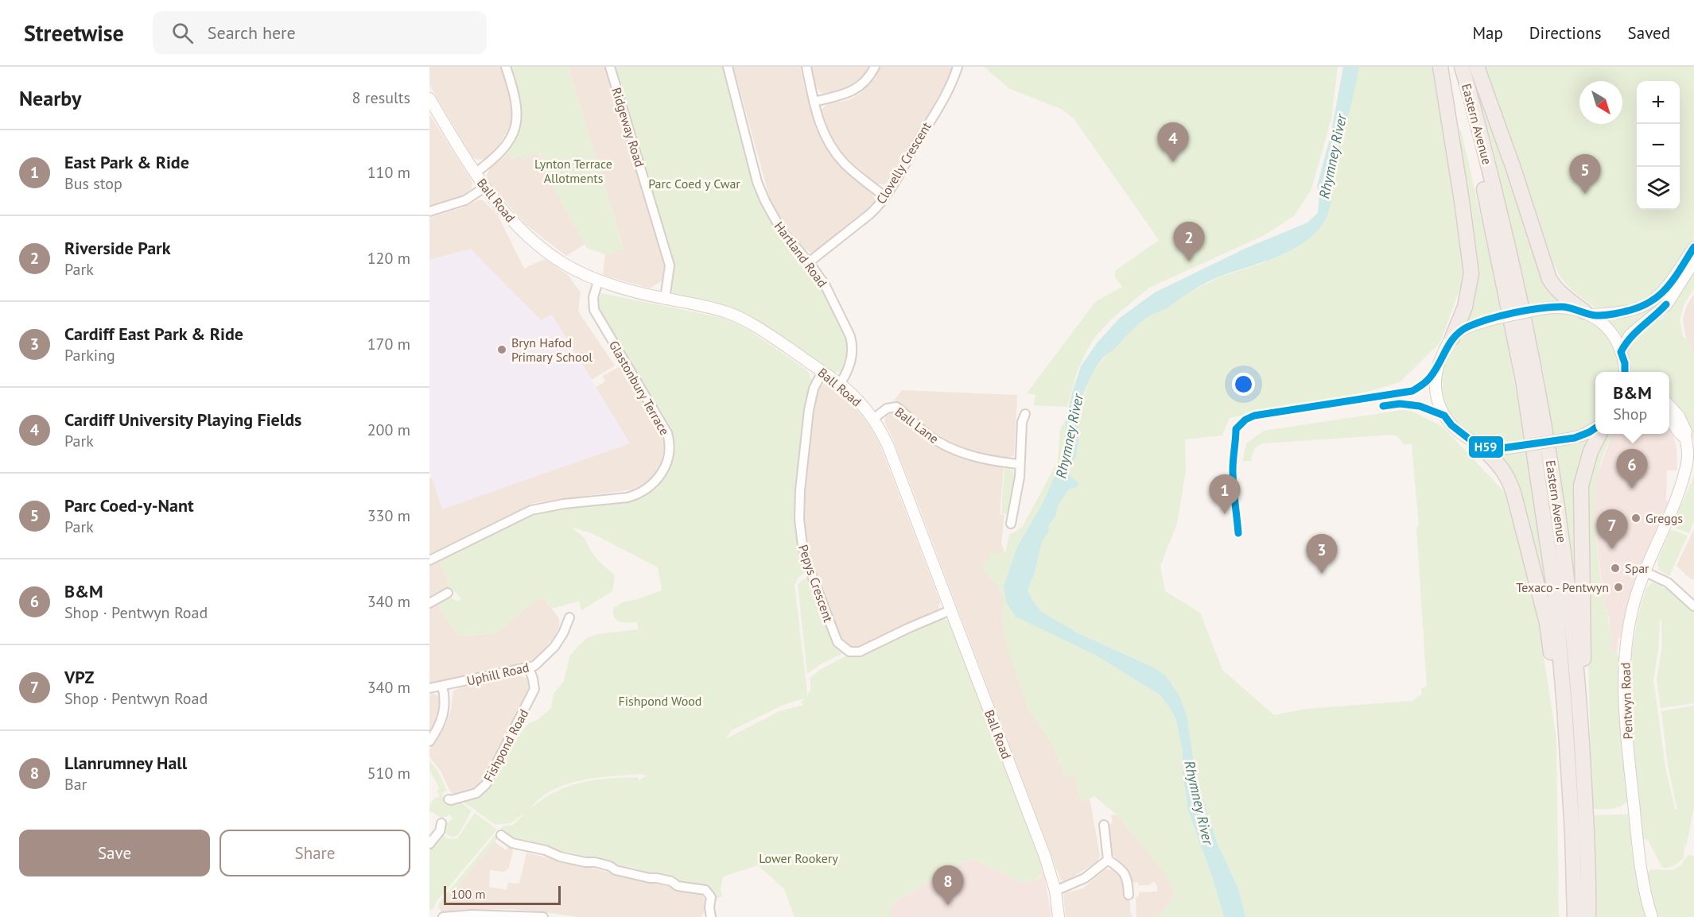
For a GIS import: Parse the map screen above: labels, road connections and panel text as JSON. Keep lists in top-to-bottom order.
{
  "streets": {
    "highway": ["Eastern Avenue"],
    "street": [
      "Ridgeway Road",
      "Clovelly Crescent",
      "Ball Road",
      "Hartland Road",
      "Glastonbury Terrace",
      "Ball Lane",
      "Pepys Crescent",
      "Uphill Road",
      "Pentwyn Road",
      "Fishpond Road"
    ]
  },
  "crossings": [
    ["Ridgeway Road", "Ball Road"],
    ["Clovelly Crescent", "Hartland Road"],
    ["Ball Road", "Hartland Road"],
    ["Ball Road", "Glastonbury Terrace"],
    ["Ball Road", "Ball Lane"],
    ["Ball Road", "Pepys Crescent"],
    ["Uphill Road", "Fishpond Road"]
  ],
  "water": ["Rhymney River"],
  "parks": [
    "Lynton Terrace Allotments",
    "Parc Coed y Cwar",
    "Fishpond Wood",
    "Lower Rookery"
  ],
  "places": [
    "Bryn Hafod Primary School",
    "Greggs",
    "Spar",
    "Texaco - Pentwyn"
  ],
  "lines": ["transit line H59"],
  "scale_bar": "100 m",
  "north": "bottom right",
  "page": {
    "header": "Streetwise",
    "search": "Search here",
    "nav": ["Map", "Directions", "Saved"],
    "heading": ["Nearby", "8 results"],
    "map_buttons": ["+", "−"],
    "pins": [
      "4",
      "5",
      "2",
      "6",
      "1",
      "7",
      "3",
      "8"
    ],
    "list": [
      {
        "mark": "1",
        "name": "East Park & Ride",
        "note": "Bus stop",
        "value": "110 m"
      },
      {
        "mark": "2",
        "name": "Riverside Park",
        "note": "Park",
        "value": "120 m"
      },
      {
        "mark": "3",
        "name": "Cardiff East Park & Ride",
        "note": "Parking",
        "value": "170 m"
      },
      {
        "mark": "4",
        "name": "Cardiff University Playing Fields",
        "note": "Park",
        "value": "200 m"
      },
      {
        "mark": "5",
        "name": "Parc Coed-y-Nant",
        "note": "Park",
        "value": "330 m"
      },
      {
        "mark": "6",
        "name": "B&M",
        "note": "Shop · Pentwyn Road",
        "value": "340 m"
      },
      {
        "mark": "7",
        "name": "VPZ",
        "note": "Shop · Pentwyn Road",
        "value": "340 m"
      },
      {
        "mark": "8",
        "name": "Llanrumney Hall",
        "note": "Bar",
        "value": "510 m"
      }
    ],
    "popup": ["B&M", "Shop"],
    "buttons": ["Save", "Share"],
    "scale": "100 m"
  }
}
